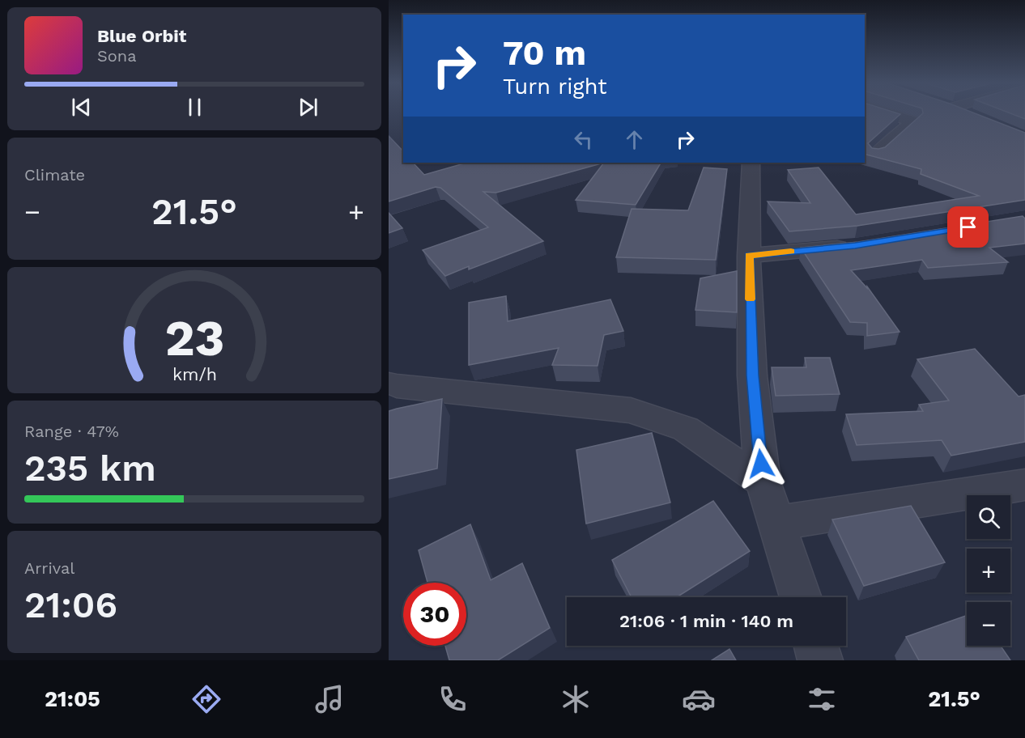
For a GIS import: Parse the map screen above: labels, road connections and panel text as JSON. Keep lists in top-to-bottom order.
{
  "page": {
    "turn": ["70 m", "Turn right"],
    "song": ["Blue Orbit", "Sona"],
    "tile": [
      "Climate",
      ["Range · 47%", "235 km"],
      ["Arrival", "21:06"]
    ],
    "heat": ["−", "21.5°", "+"],
    "map_buttons": ["+", "−"],
    "limit": "30",
    "trip": "21:06 · 1 min · 140 m",
    "tabs": ["21:05", "21.5°"],
    "gauge": ["23", "km/h"]
  }
}
